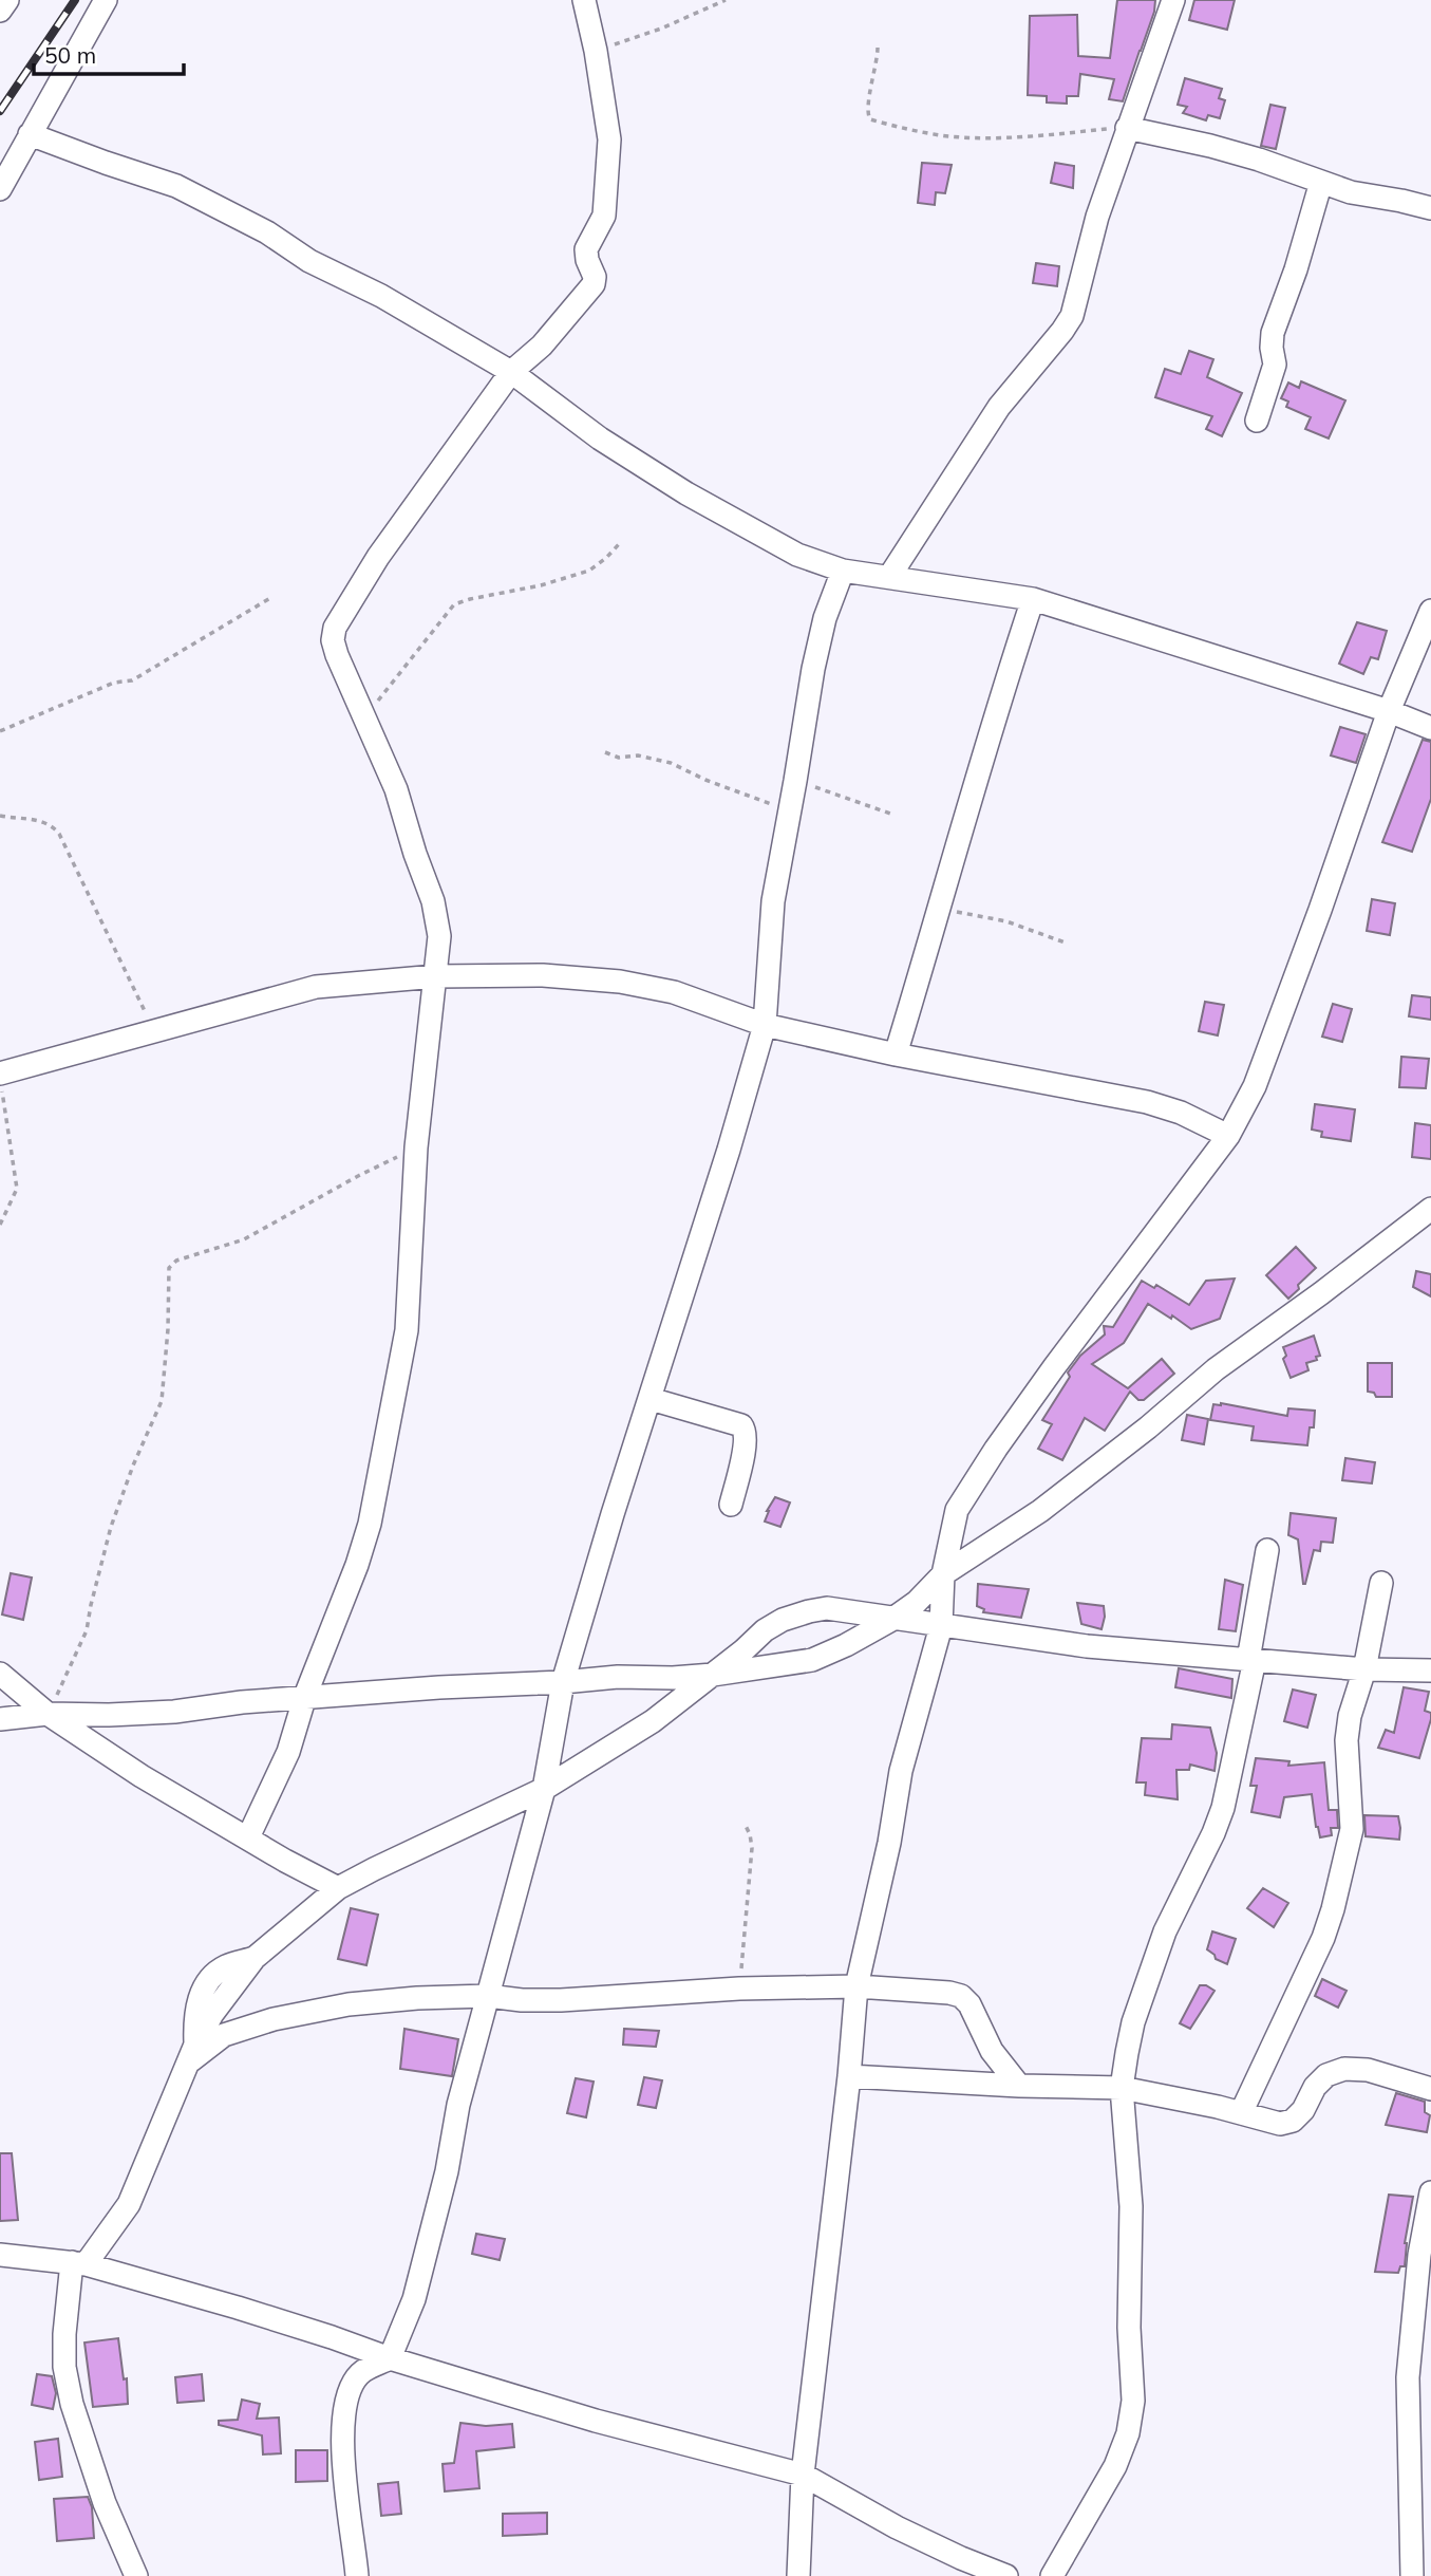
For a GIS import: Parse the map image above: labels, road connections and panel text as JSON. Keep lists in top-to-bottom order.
{
  "scale_bar": "50 m"
}
